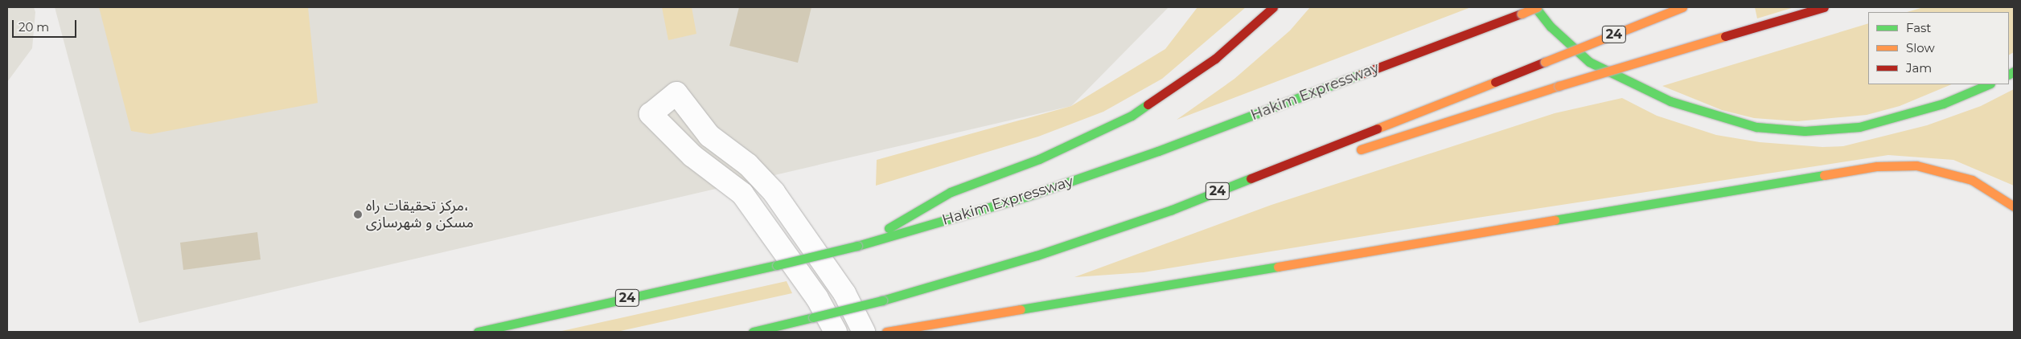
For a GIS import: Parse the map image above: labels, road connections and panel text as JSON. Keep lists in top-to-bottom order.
{
  "streets": {
    "highway": ["24", "Hakim Expressway"]
  },
  "places": ["مرکز تحقیقات راه، مسکن و شهرسازی"],
  "legend": ["Fast", "Slow", "Jam"],
  "scale_bar": "20 m"
}
